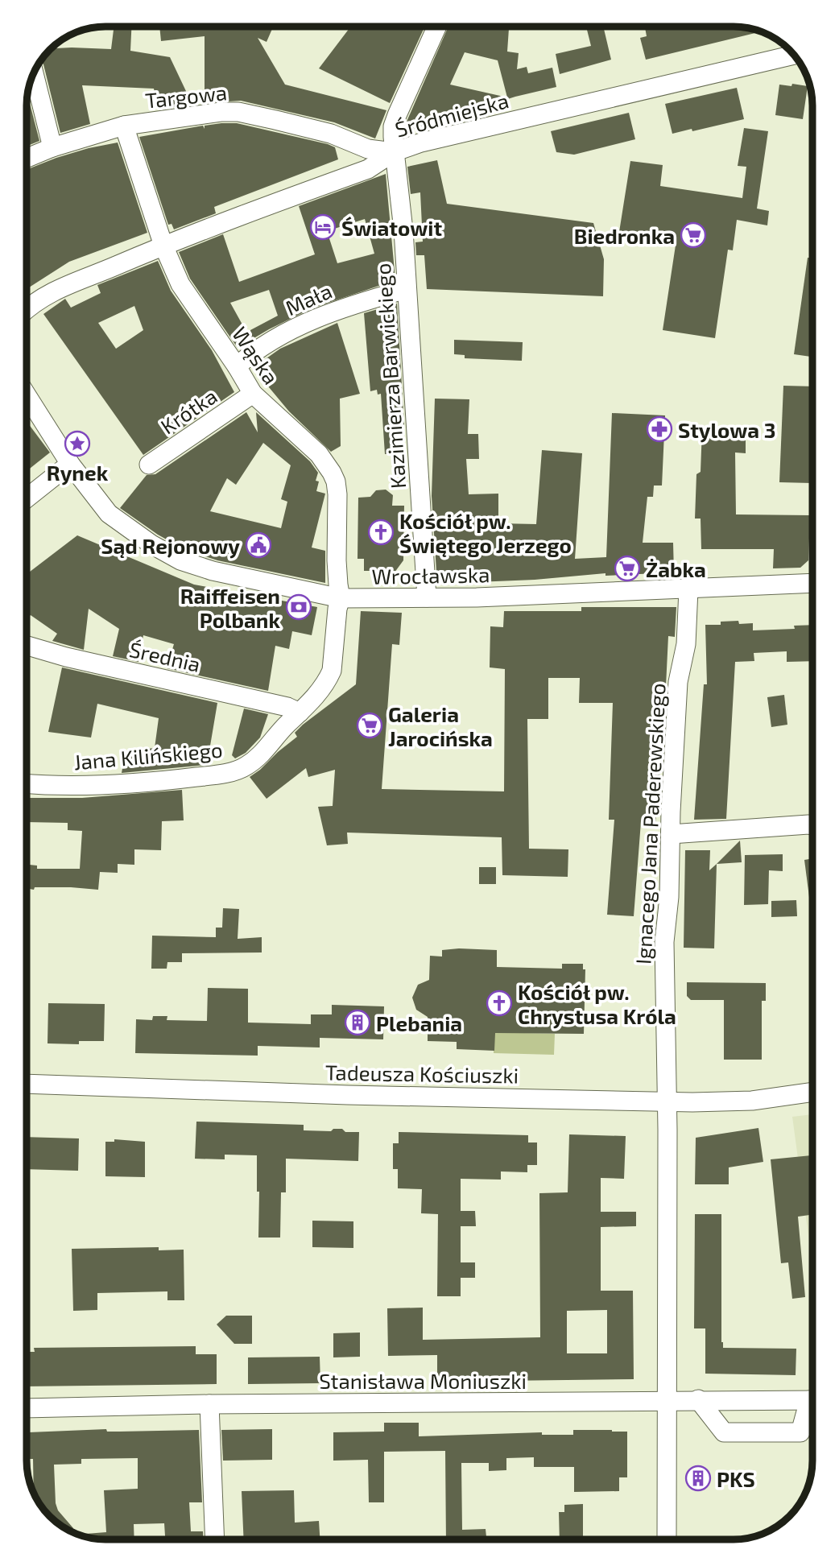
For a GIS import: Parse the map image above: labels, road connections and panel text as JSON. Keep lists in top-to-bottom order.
{
  "streets": {
    "street": [
      "Targowa",
      "Śródmiejska",
      "Mała",
      "Wąska",
      "Kazimierza Barwickiego",
      "Krótka",
      "Wrocławska",
      "Średnia",
      "Jana Kilińskiego",
      "Ignacego Jana Paderewskiego",
      "Tadeusza Kościuszki",
      "Stanisława Moniuszki"
    ]
  },
  "crossings": [
    ["Targowa", "Śródmiejska"],
    ["Targowa", "Wąska"],
    ["Targowa", "Kazimierza Barwickiego"],
    ["Śródmiejska", "Wąska"],
    ["Śródmiejska", "Kazimierza Barwickiego"],
    ["Mała", "Wąska"],
    ["Mała", "Kazimierza Barwickiego"],
    ["Wąska", "Krótka"],
    ["Wąska", "Wrocławska"],
    ["Wąska", "Jana Kilińskiego"],
    ["Kazimierza Barwickiego", "Wrocławska"],
    ["Wrocławska", "Jana Kilińskiego"],
    ["Wrocławska", "Ignacego Jana Paderewskiego"],
    ["Średnia", "Jana Kilińskiego"],
    ["Ignacego Jana Paderewskiego", "Tadeusza Kościuszki"],
    ["Ignacego Jana Paderewskiego", "Stanisława Moniuszki"]
  ],
  "places": {
    "hotel": ["Światowit"],
    "supermarket": ["Biedronka", "Żabka", "Galeria Jarocińska"],
    "pharmacy": ["Stylowa 3"],
    "place": ["Rynek"],
    "church": ["Kościół pw. Świętego Jerzego", "Kościół pw. Chrystusa Króla"],
    "public building": ["Sąd Rejonowy"],
    "bank": ["Raiffeisen Polbank"],
    "building": ["Plebania", "PKS"]
  }
}
